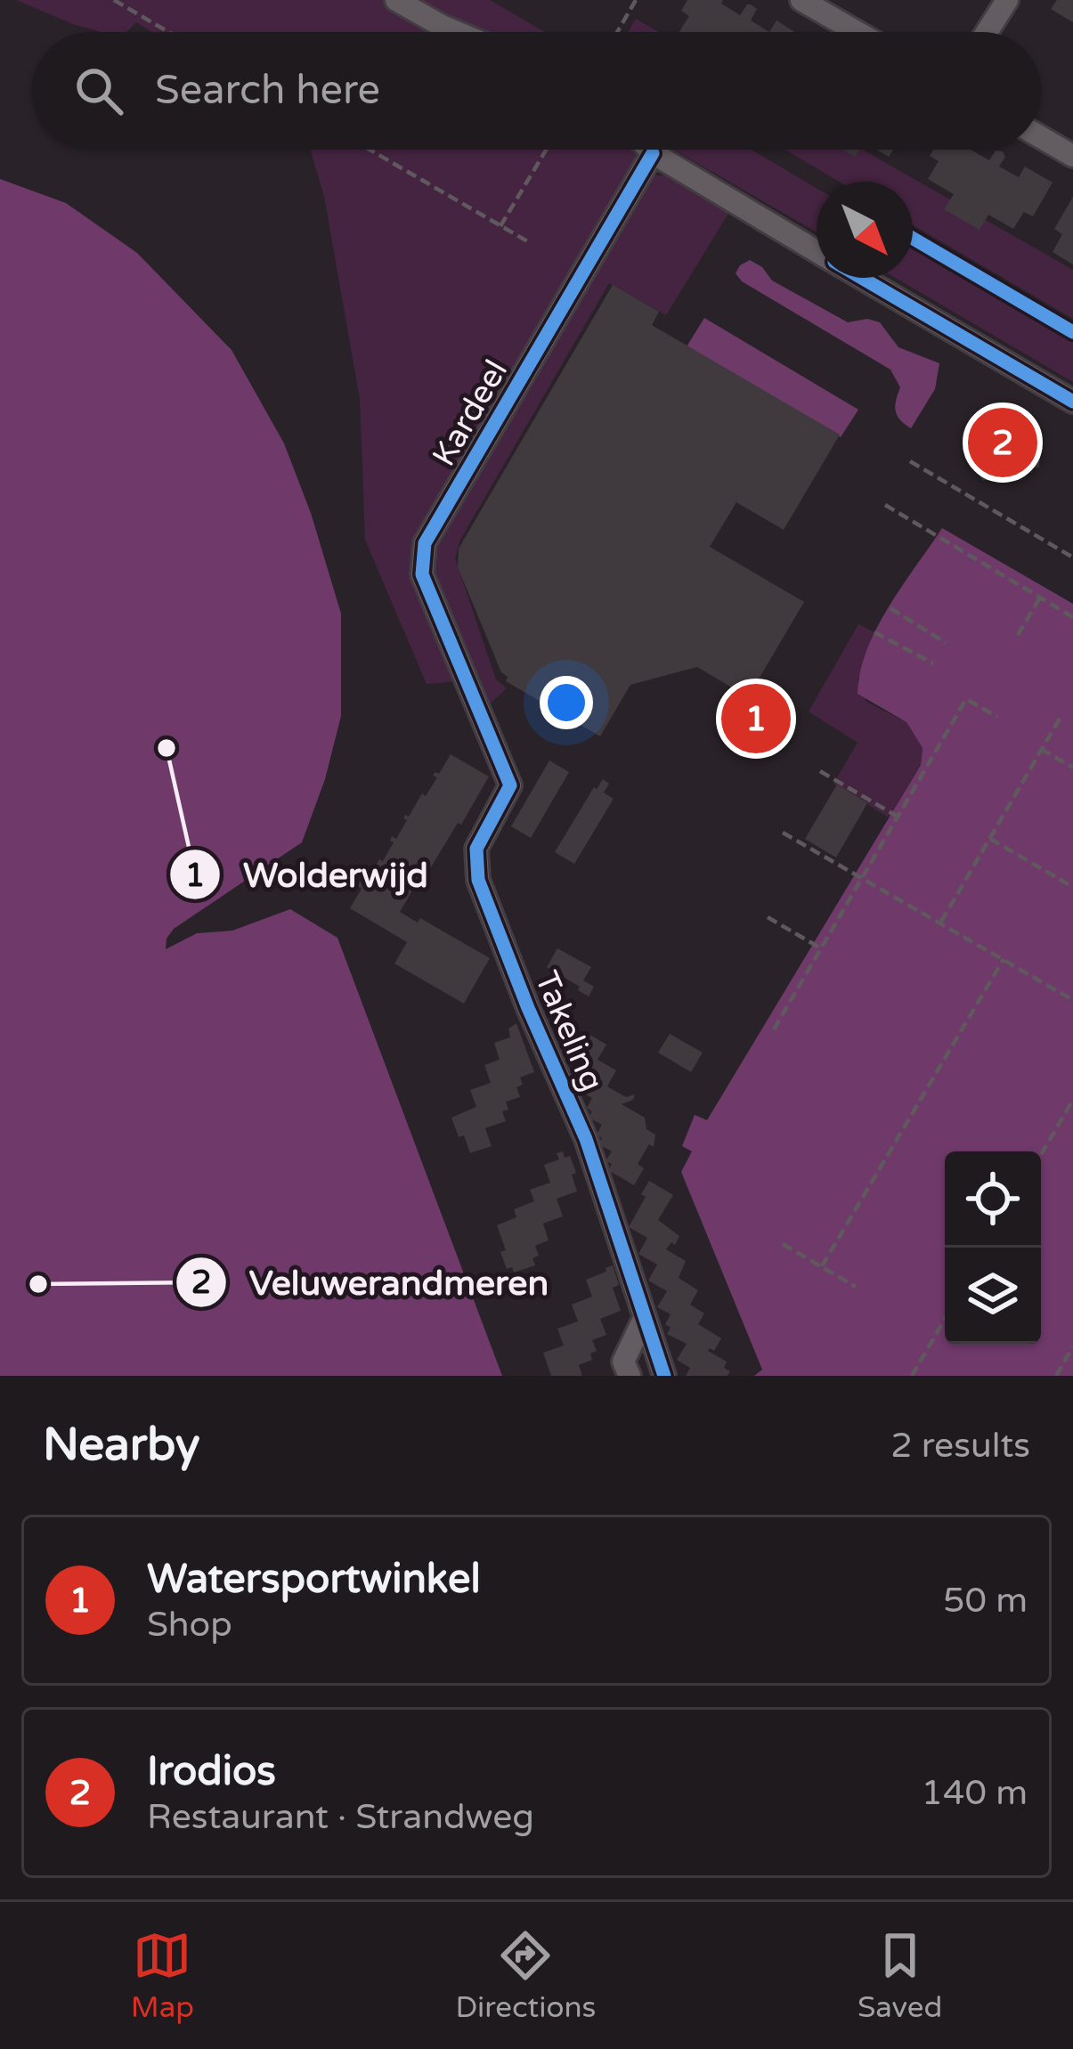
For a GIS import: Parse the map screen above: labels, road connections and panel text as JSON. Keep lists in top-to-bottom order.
{
  "streets": {
    "street": ["Kardeel", "Takeling"]
  },
  "crossings": [
    ["Kardeel", "Takeling"]
  ],
  "places": ["Wolderwijd", "Veluwerandmeren"],
  "north": "bottom right",
  "page": {
    "search": "Search here",
    "pins": ["2", "1"],
    "heading": ["Nearby", "2 results"],
    "list": [
      {
        "mark": "1",
        "name": "Watersportwinkel",
        "note": "Shop",
        "value": "50 m"
      },
      {
        "mark": "2",
        "name": "Irodios",
        "note": "Restaurant · Strandweg",
        "value": "140 m"
      }
    ],
    "nav": ["Map", "Directions", "Saved"]
  }
}
